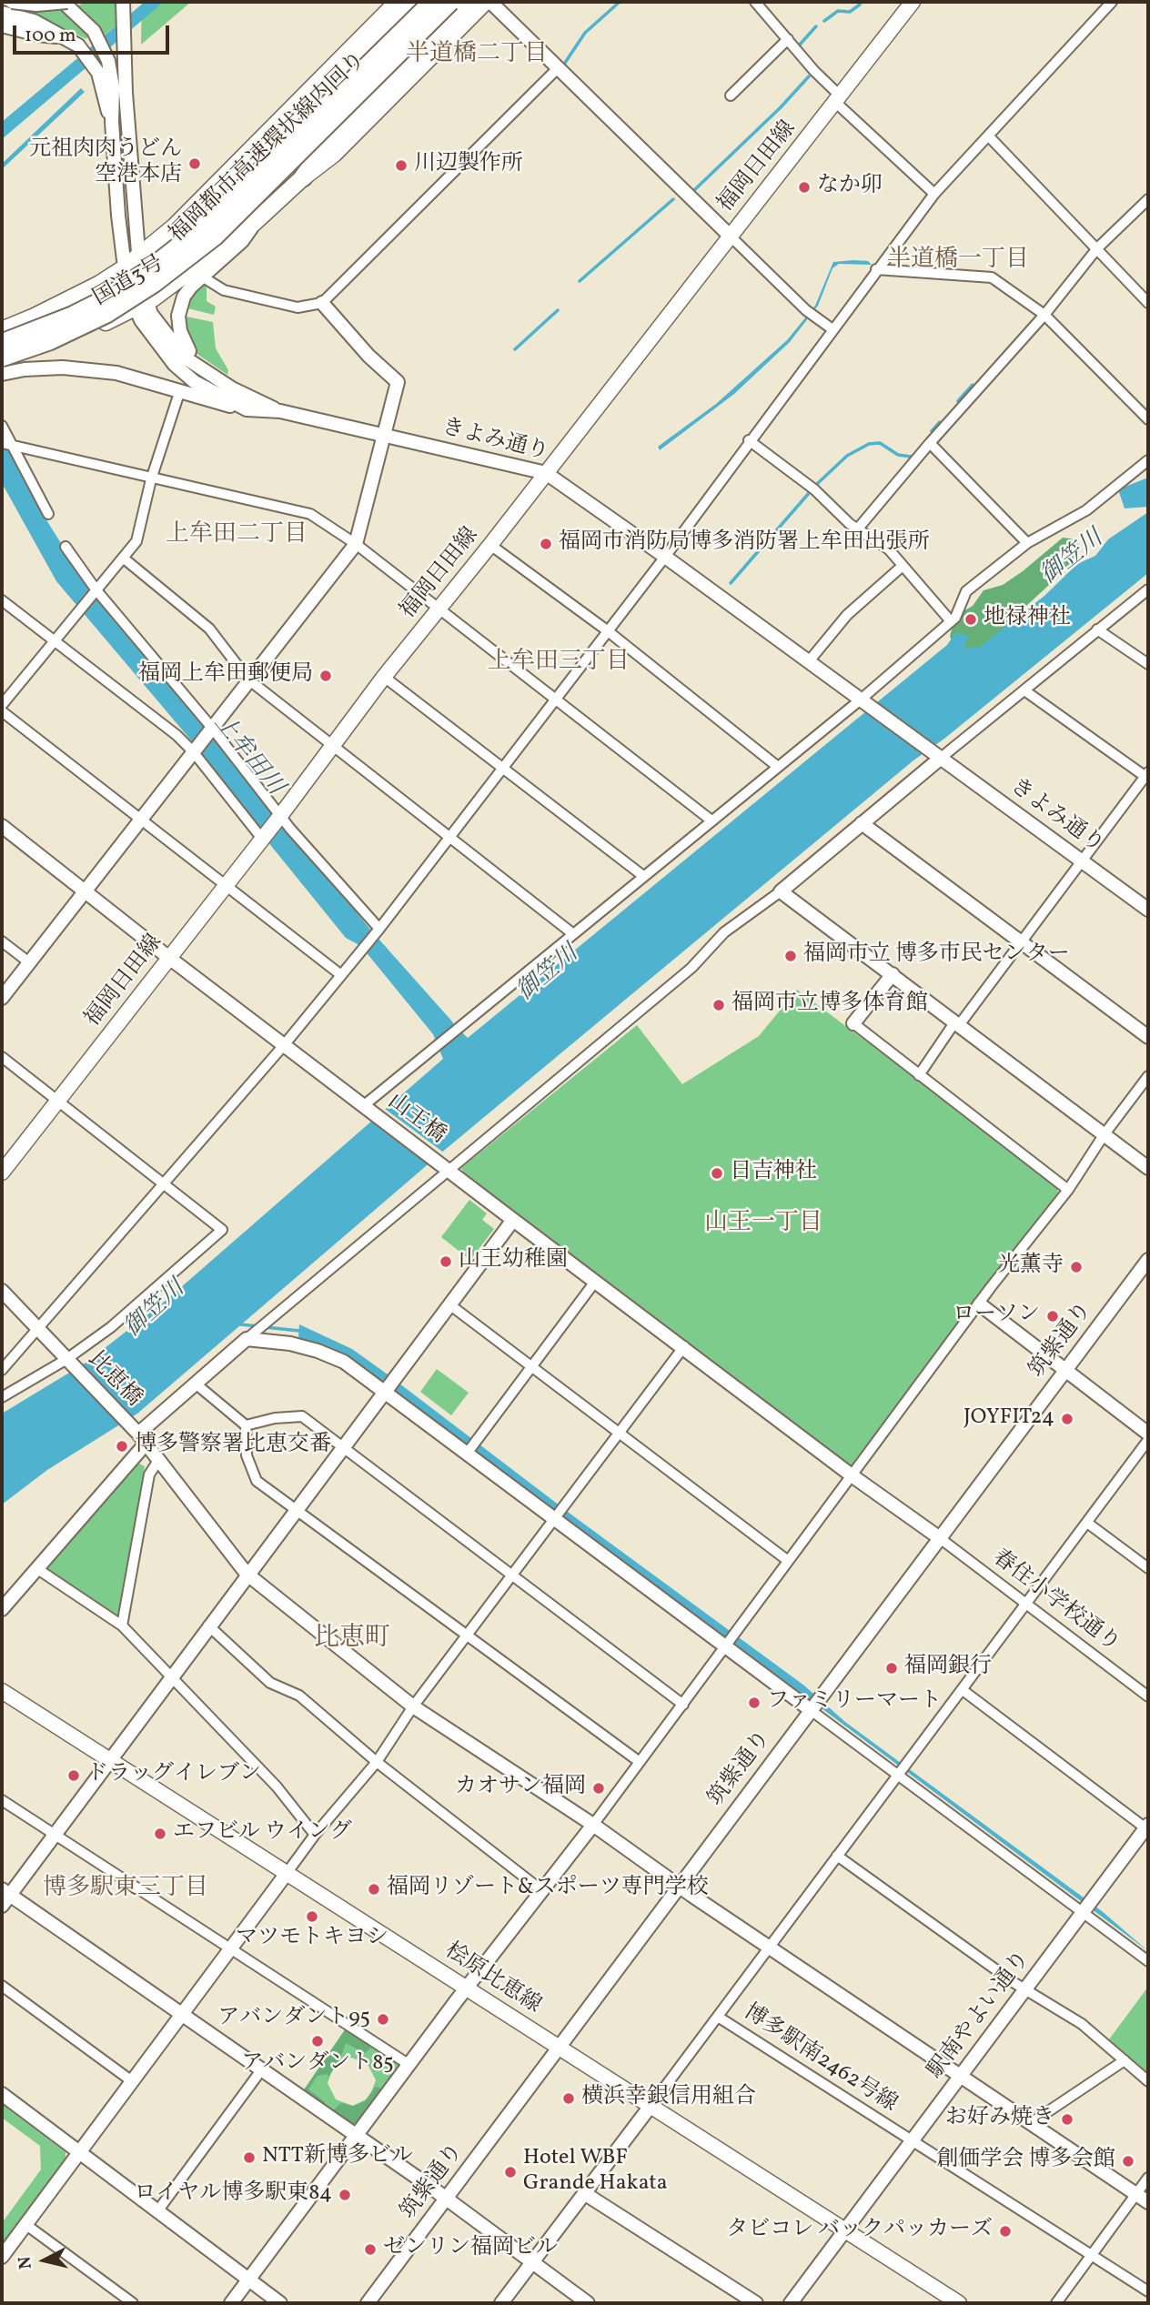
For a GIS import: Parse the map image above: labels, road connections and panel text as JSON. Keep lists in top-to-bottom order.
{
  "streets": {
    "highway": ["福岡都市高速環状線内回り", "国道3号"],
    "main road": ["福岡日田線", "桧原比恵線"],
    "street": [
      "きよみ通り",
      "山王橋",
      "筑紫通り",
      "比恵橋",
      "春住小学校通り",
      "駅南やよい通り",
      "博多駅南2462号線"
    ]
  },
  "crossings": [
    ["福岡日田線", "きよみ通り"],
    ["福岡日田線", "山王橋"],
    ["国道3号", "きよみ通り"],
    ["山王橋", "筑紫通り"],
    ["山王橋", "春住小学校通り"],
    ["筑紫通り", "比恵橋"],
    ["筑紫通り", "春住小学校通り"],
    ["筑紫通り", "桧原比恵線"],
    ["比恵橋", "駅南やよい通り"],
    ["桧原比恵線", "駅南やよい通り"],
    ["駅南やよい通り", "博多駅南2462号線"]
  ],
  "districts": [
    "半道橋二丁目",
    "半道橋一丁目",
    "上牟田二丁目",
    "上牟田三丁目",
    "山王一丁目",
    "比恵町",
    "博多駅東三丁目"
  ],
  "water": ["御笠川", "上牟田川"],
  "places": [
    "元祖肉肉うどん 空港本店",
    "川辺製作所",
    "なか卯",
    "福岡市消防局博多消防署上牟田出張所",
    "地禄神社",
    "福岡上牟田郵便局",
    "福岡市立 博多市民センター",
    "福岡市立博多体育館",
    "日吉神社",
    "山王幼稚園",
    "光薫寺",
    "ローソン",
    "JOYFIT24",
    "博多警察署比恵交番",
    "福岡銀行",
    "ファミリーマート",
    "ドラッグイレブン",
    "カオサン福岡",
    "エフビル ウイング",
    "福岡リゾート&スポーツ専門学校",
    "マツモトキヨシ",
    "アバンダント95",
    "アバンダント85",
    "横浜幸銀信用組合",
    "お好み焼き",
    "NTT新博多ビル",
    "創価学会 博多会館",
    "Hotel WBF Grande Hakata",
    "ロイヤル博多駅東84",
    "タビコレ バックパッカーズ",
    "ゼンリン福岡ビル"
  ],
  "scale_bar": "100 m",
  "north": "left"
}
